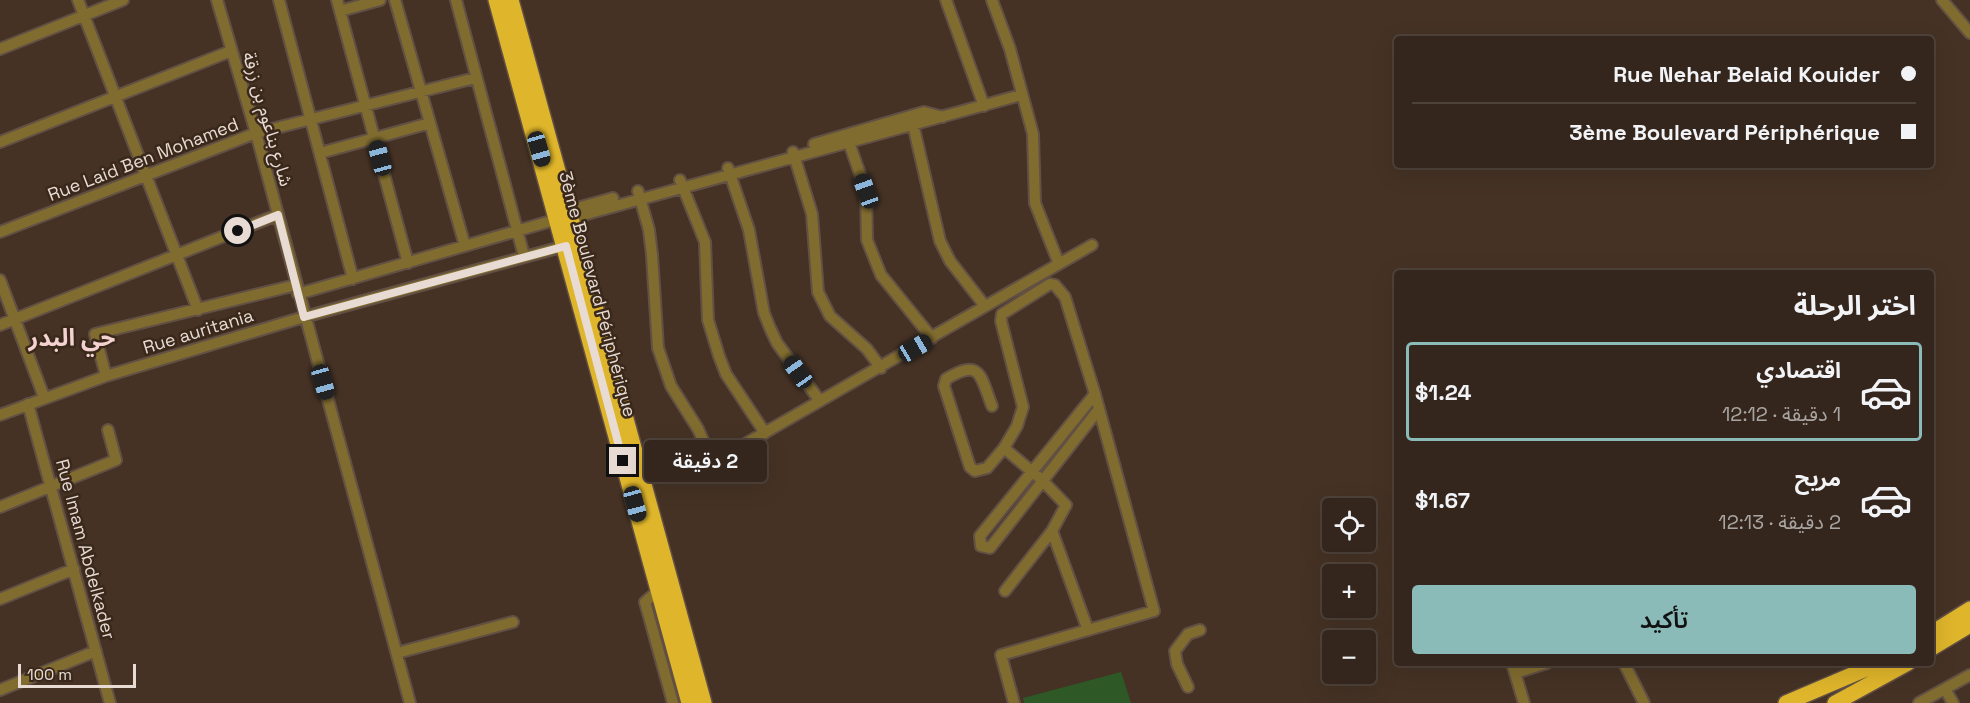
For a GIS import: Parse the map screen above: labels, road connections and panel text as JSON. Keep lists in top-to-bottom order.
{
  "streets": {
    "highway": ["3ème Boulevard Périphérique"],
    "street": [
      "شارع بناعوم بن زرقة",
      "Rue Laid Ben Mohamed",
      "Rue auritania",
      "Rue Imam Abdelkader"
    ]
  },
  "crossings": [
    ["شارع بناعوم بن زرقة", "Rue Laid Ben Mohamed"],
    ["شارع بناعوم بن زرقة", "Rue auritania"],
    ["3ème Boulevard Périphérique", "Rue auritania"],
    ["Rue auritania", "Rue Imam Abdelkader"]
  ],
  "districts": ["حي البدر"],
  "scale_bar": "100 m",
  "page": {
    "banner": ["Rue Nehar Belaid Kouider", "3ème Boulevard Périphérique"],
    "heading": "اختر الرحلة",
    "list": [
      {
        "name": "اقتصادي",
        "note": "1 دقيقة · 12:12",
        "value": "$1.24"
      },
      {
        "name": "مريح",
        "note": "2 دقيقة · 12:13",
        "value": "$1.67"
      }
    ],
    "bubble": "2 دقيقة",
    "map_buttons": ["+", "−"],
    "buttons": "تأكيد",
    "scale": "100 m"
  }
}
